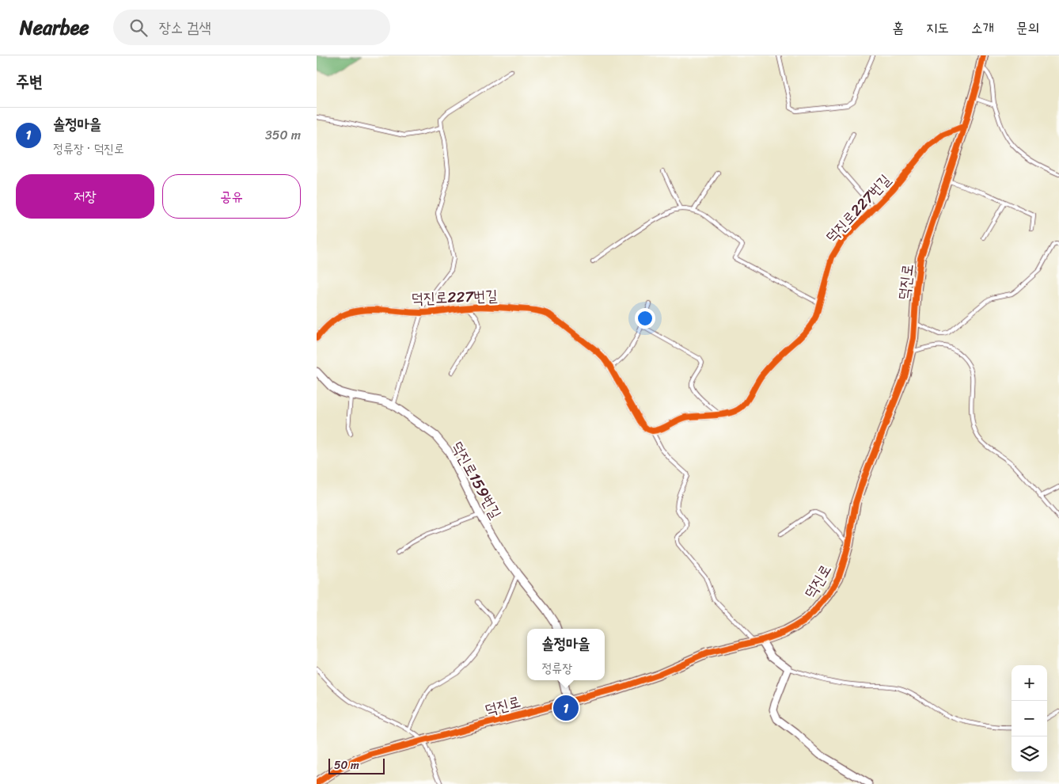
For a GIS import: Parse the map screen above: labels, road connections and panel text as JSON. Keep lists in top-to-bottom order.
{
  "streets": {
    "street": ["덕진로227번길", "덕진로", "덕진로159번길"]
  },
  "crossings": [
    ["덕진로227번길", "덕진로"]
  ],
  "scale_bar": "50 m",
  "page": {
    "header": "Nearbee",
    "search": "장소 검색",
    "nav": [
      "홈",
      "지도",
      "소개",
      "문의"
    ],
    "heading": "주변",
    "list": [
      {
        "mark": "1",
        "name": "솔정마을",
        "note": "정류장 · 덕진로",
        "value": "350 m"
      }
    ],
    "buttons": ["저장", "공유"],
    "popup": ["솔정마을", "정류장"],
    "map_buttons": ["+", "−"],
    "pins": "1",
    "scale": "50 m"
  }
}
